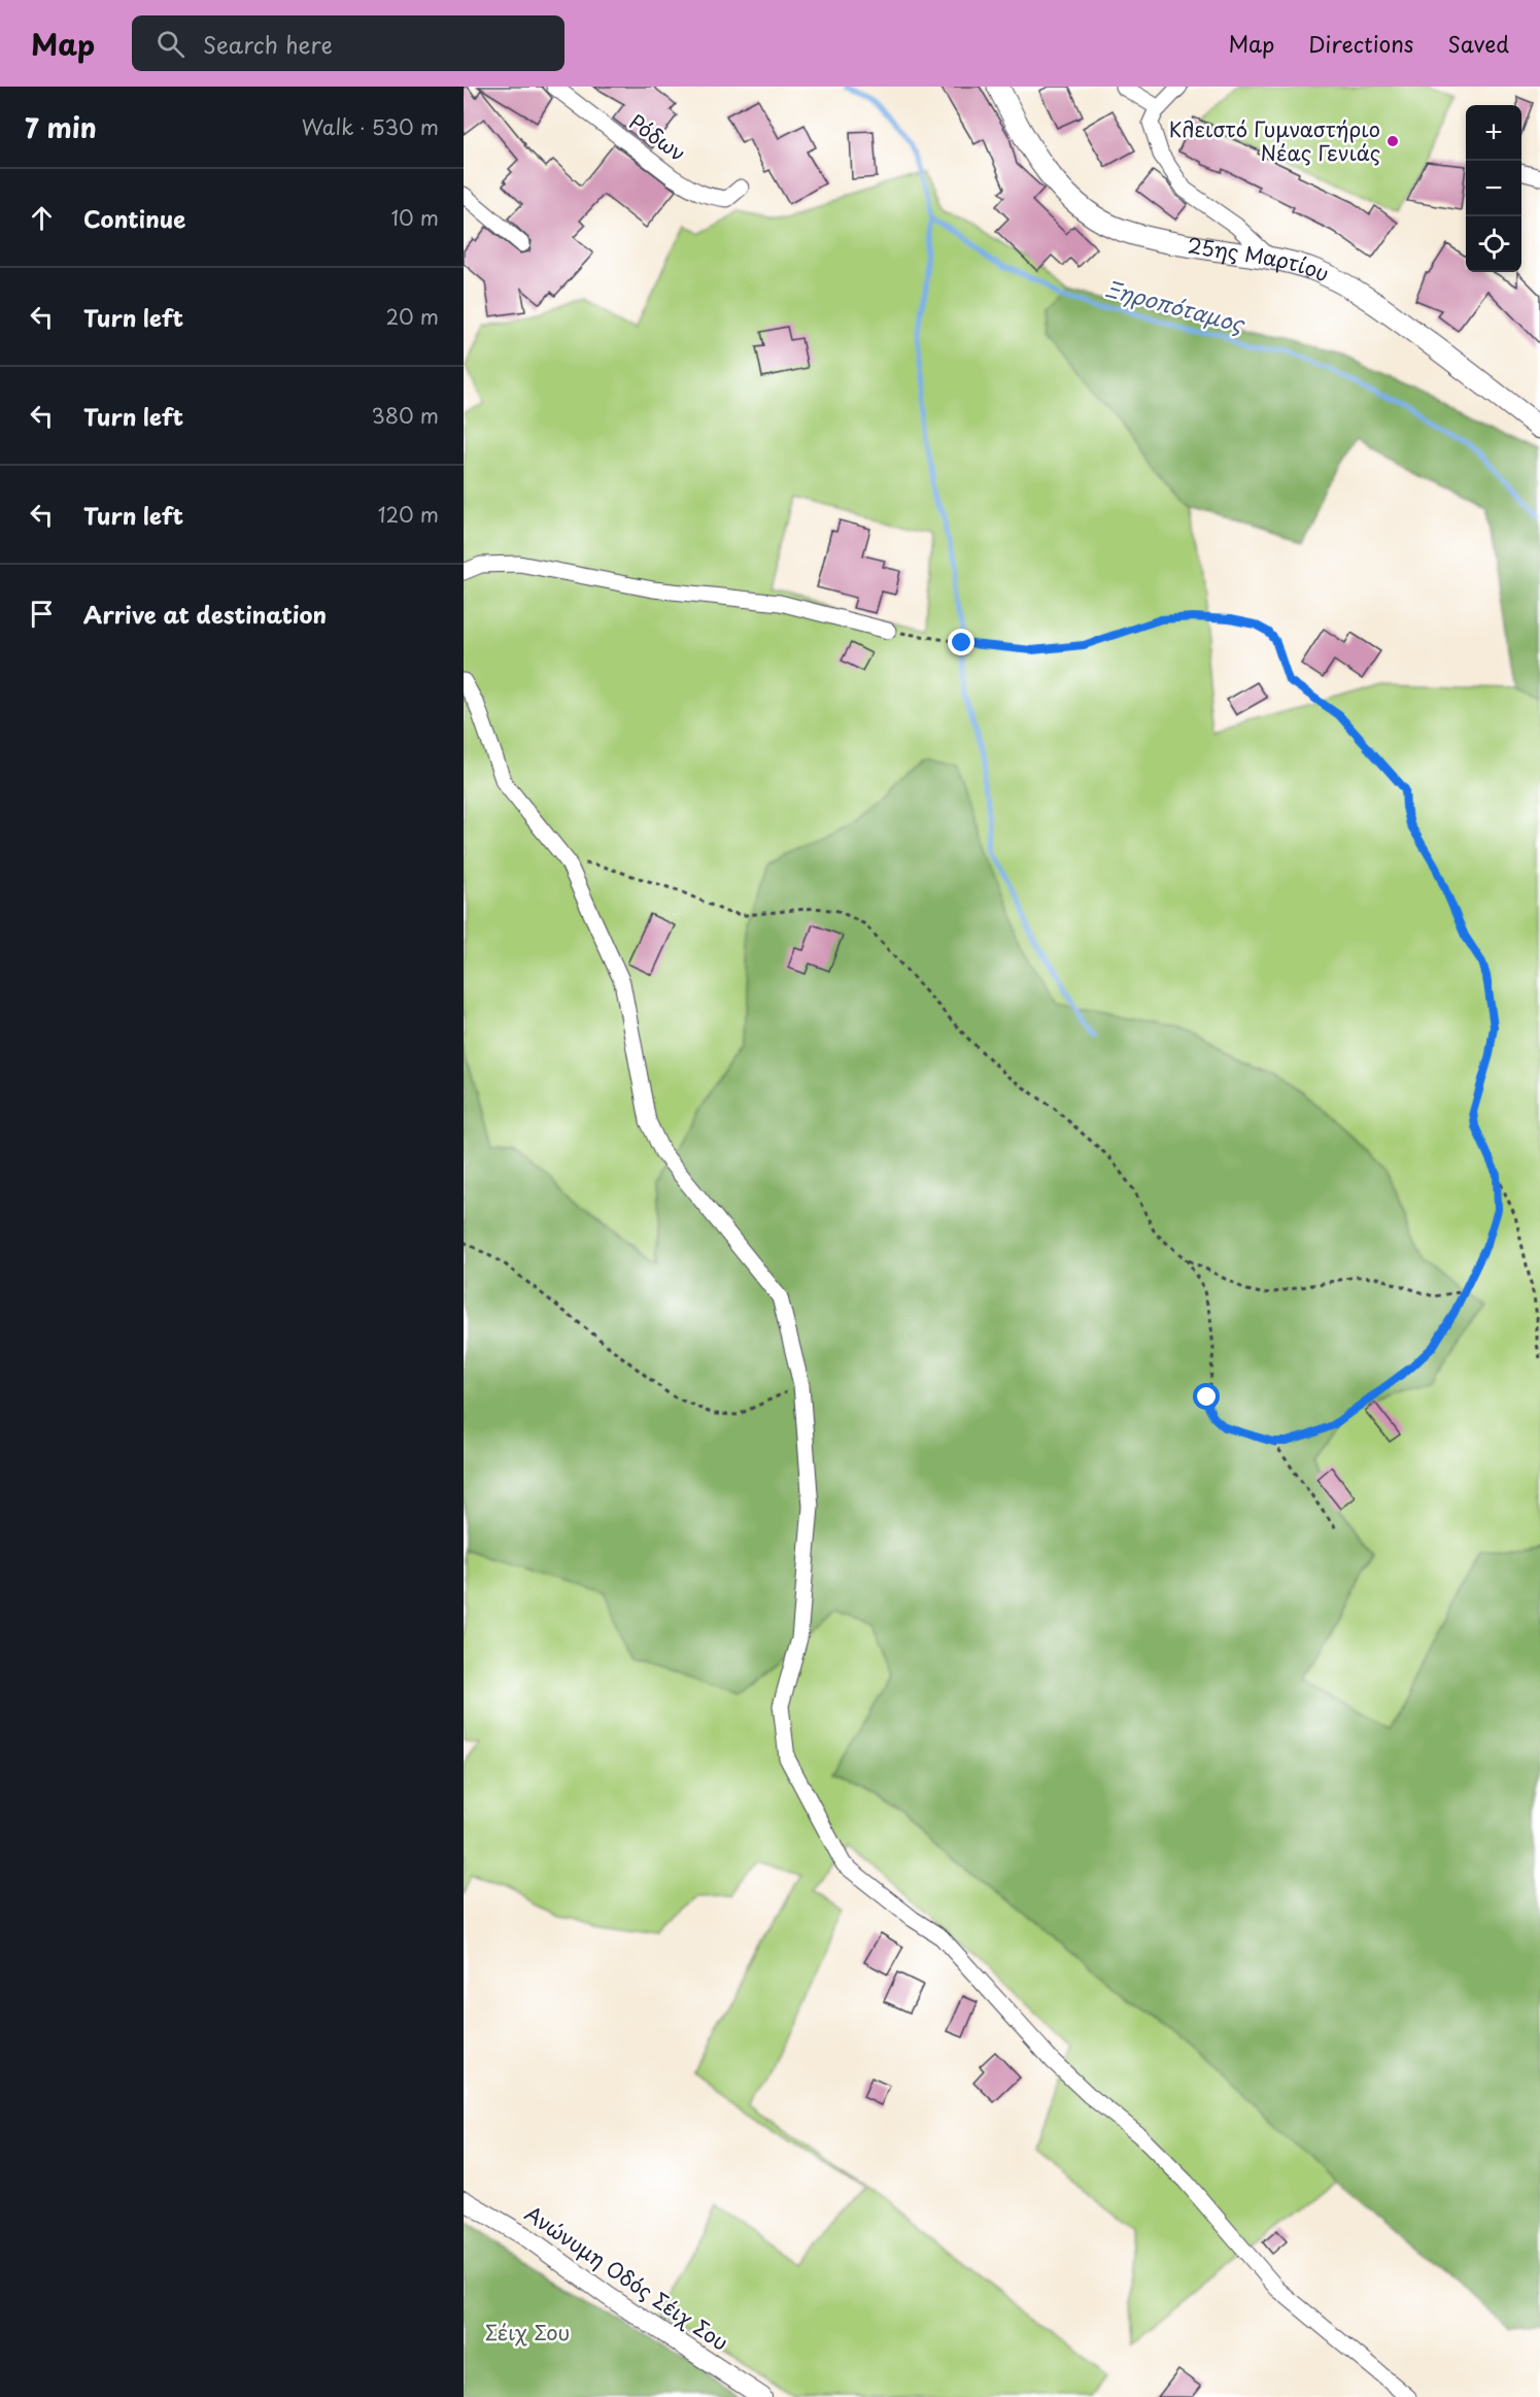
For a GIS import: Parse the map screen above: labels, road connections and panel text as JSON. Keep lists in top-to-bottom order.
{
  "streets": {
    "main road": ["25ης Μαρτίου"],
    "street": ["Ρόδων", "Ανώνυμη Οδός Σέιχ Σου"]
  },
  "water": ["Ξηροπόταμος"],
  "parks": ["Σέιχ Σου"],
  "places": ["Κλειστό Γυμναστήριο Νέας Γενιάς"],
  "page": {
    "header": "Map",
    "search": "Search here",
    "nav": ["Map", "Directions", "Saved"],
    "heading": ["7 min", "Walk · 530 m"],
    "map_buttons": ["+", "−"],
    "list": [
      ["Continue", "10 m"],
      ["Turn left", "20 m"],
      ["Turn left", "380 m"],
      ["Turn left", "120 m"],
      "Arrive at destination"
    ]
  }
}
